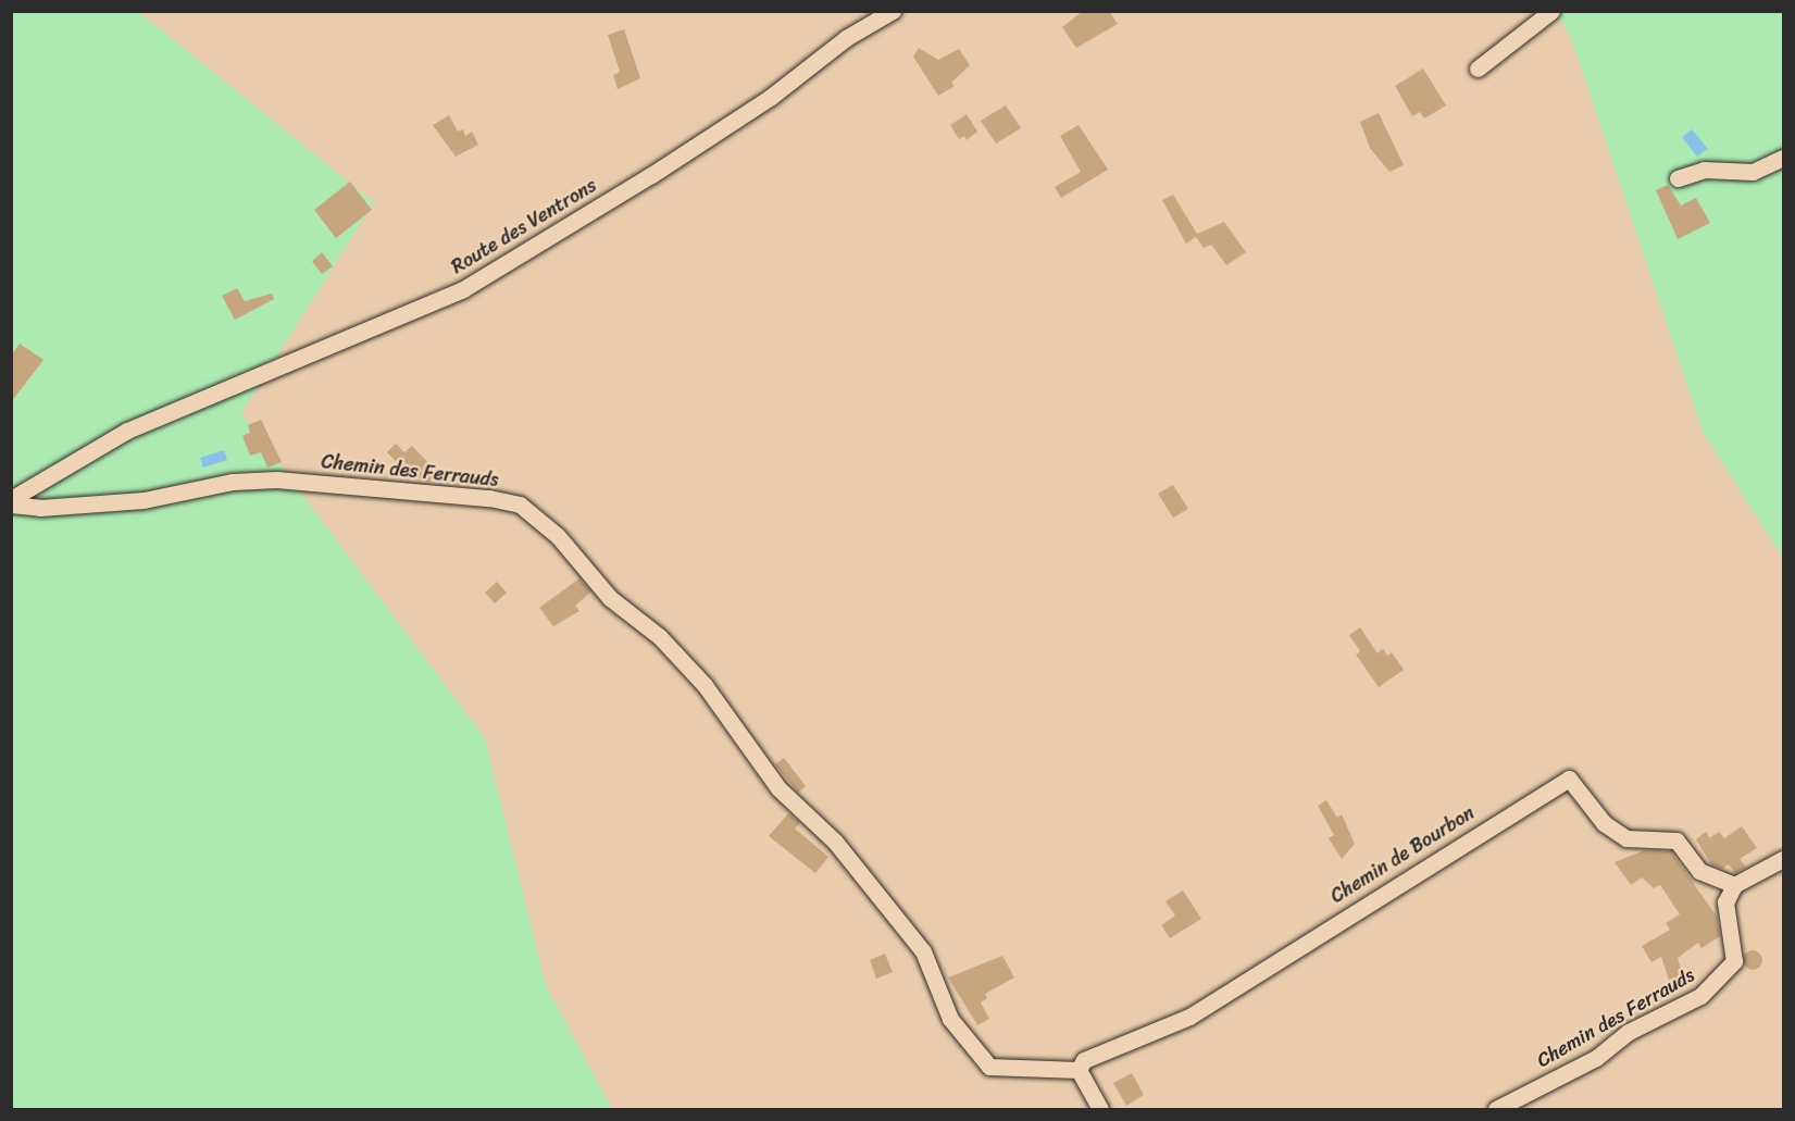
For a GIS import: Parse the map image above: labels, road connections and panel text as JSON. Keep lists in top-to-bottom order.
{
  "streets": {
    "street": ["Route des Ventrons", "Chemin des Ferrauds", "Chemin de Bourbon"]
  },
  "crossings": [
    ["Route des Ventrons", "Chemin des Ferrauds"],
    ["Chemin des Ferrauds", "Chemin de Bourbon"]
  ]
}
